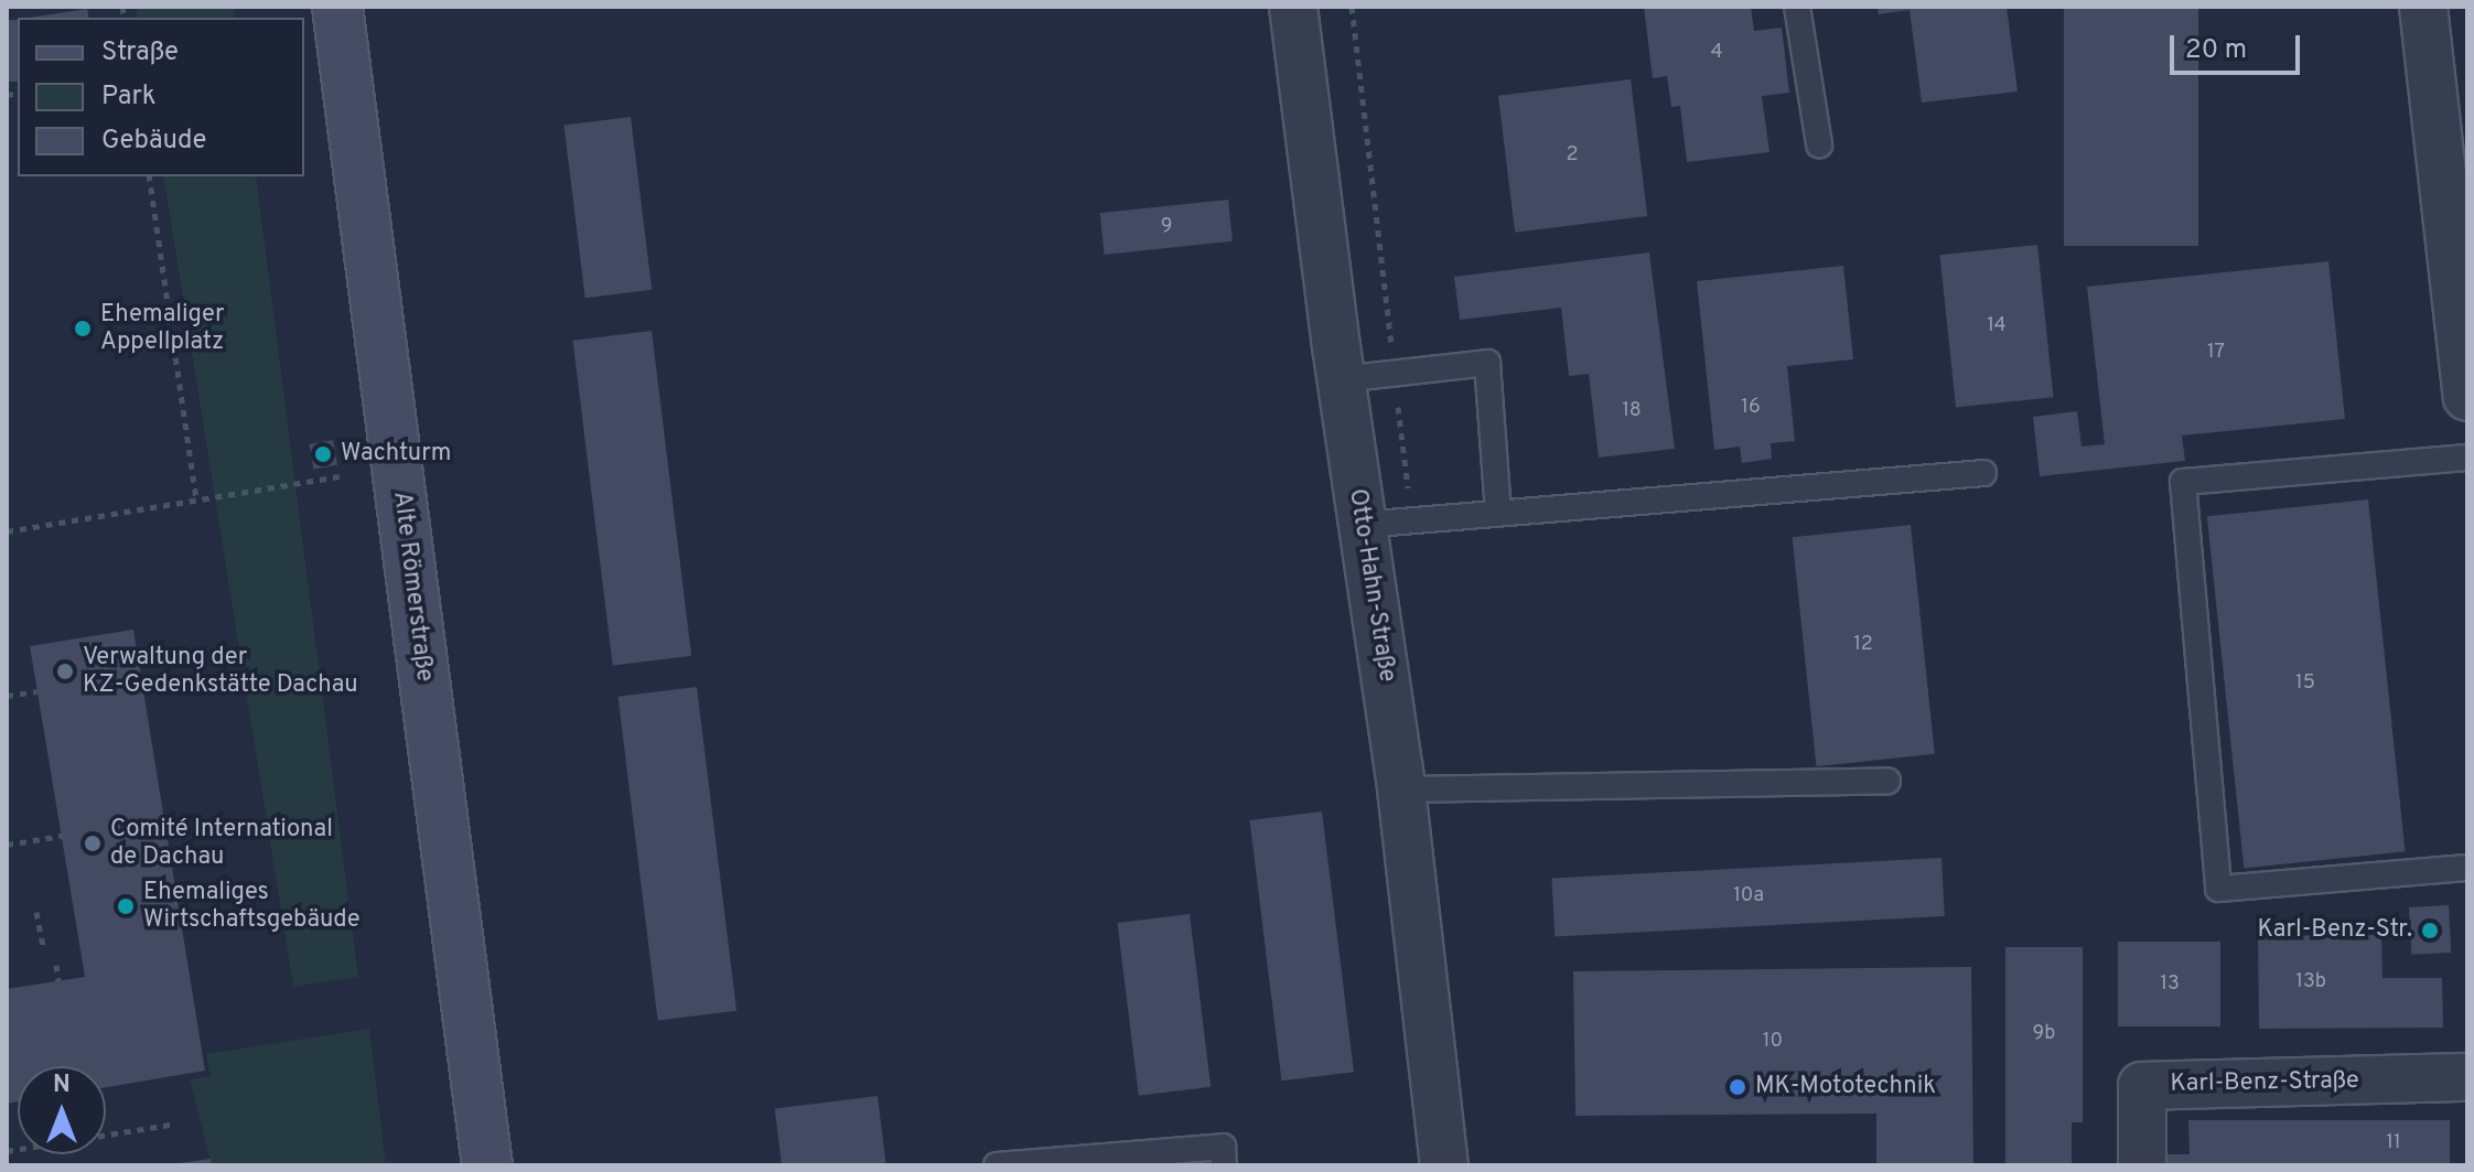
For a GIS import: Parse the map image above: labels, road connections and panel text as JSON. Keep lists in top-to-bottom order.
{
  "streets": {
    "main road": ["Alte Römerstraße"],
    "street": ["Otto-Hahn-Straße", "Karl-Benz-Straße"]
  },
  "places": [
    "Ehemaliger Appellplatz",
    "Wachturm",
    "Verwaltung der KZ-Gedenkstätte Dachau",
    "Comité International de Dachau",
    "Ehemaliges Wirtschaftsgebäude",
    "Karl-Benz-Str.",
    "MK-Mototechnik"
  ],
  "house_numbers": [
    "4",
    "2",
    "9",
    "14",
    "17",
    "16",
    "18",
    "12",
    "15",
    "10a",
    "13b",
    "13",
    "9b",
    "10",
    "11"
  ],
  "legend": ["Straße", "Park", "Gebäude"],
  "scale_bar": "20 m",
  "north": "top"
}
